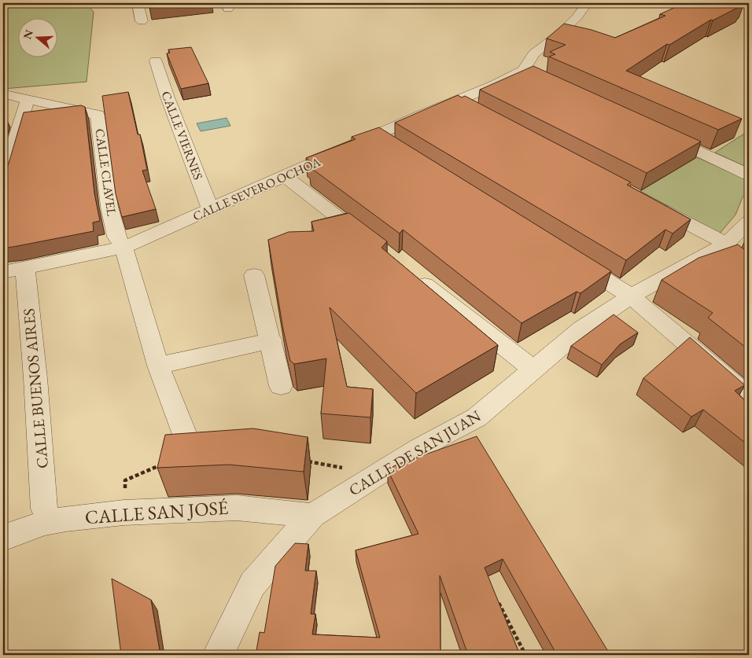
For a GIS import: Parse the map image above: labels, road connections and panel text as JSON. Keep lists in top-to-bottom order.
{
  "streets": {
    "street": [
      "CALLE VIERNES",
      "CALLE CLAVEL",
      "CALLE SEVERO OCHOA",
      "CALLE BUENOS AIRES",
      "CALLE DE SAN JUAN",
      "CALLE SAN JOSÉ"
    ]
  },
  "crossings": [
    ["CALLE VIERNES", "CALLE SEVERO OCHOA"],
    ["CALLE CLAVEL", "CALLE SEVERO OCHOA"],
    ["CALLE SEVERO OCHOA", "CALLE BUENOS AIRES"],
    ["CALLE DE SAN JUAN", "CALLE SAN JOSÉ"]
  ],
  "north": "left"
}
